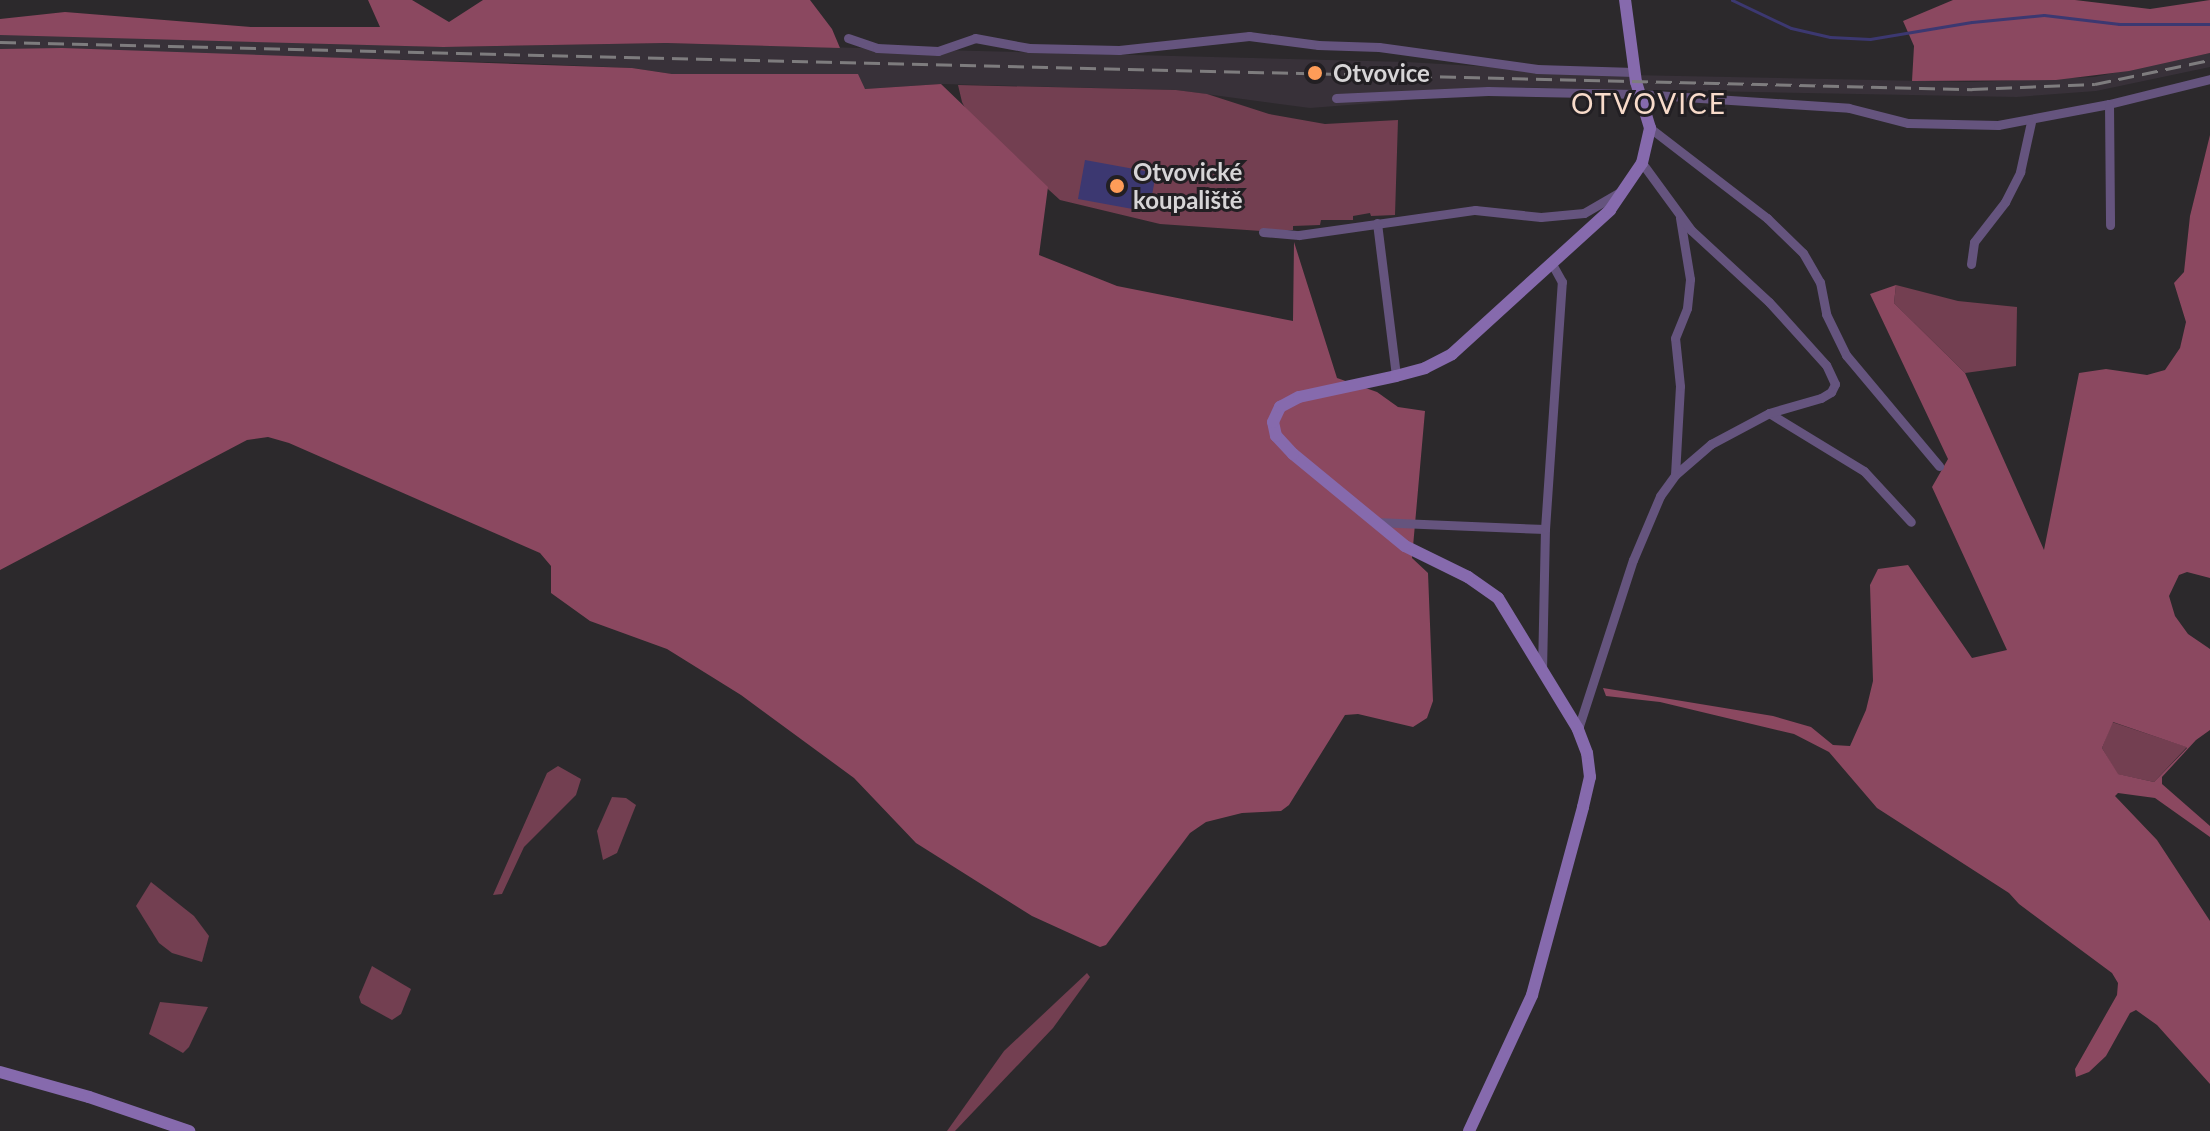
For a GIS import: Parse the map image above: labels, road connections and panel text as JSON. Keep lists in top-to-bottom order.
{
  "districts": ["OTVOVICE"],
  "places": ["Otvovice", "Otvovické koupaliště"]
}
